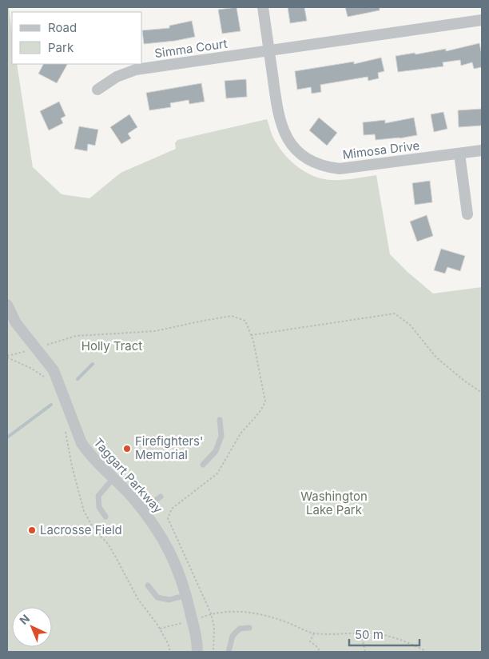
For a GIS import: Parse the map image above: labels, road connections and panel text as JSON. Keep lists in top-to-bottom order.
{
  "streets": {
    "street": ["Simma Court", "Mimosa Drive", "Taggart Parkway"]
  },
  "crossings": [
    ["Simma Court", "Mimosa Drive"]
  ],
  "parks": ["Holly Tract", "Washington Lake Park"],
  "places": ["Firefighters' Memorial", "Lacrosse Field"],
  "legend": ["Road", "Park"],
  "scale_bar": "50 m",
  "north": "top left"
}
